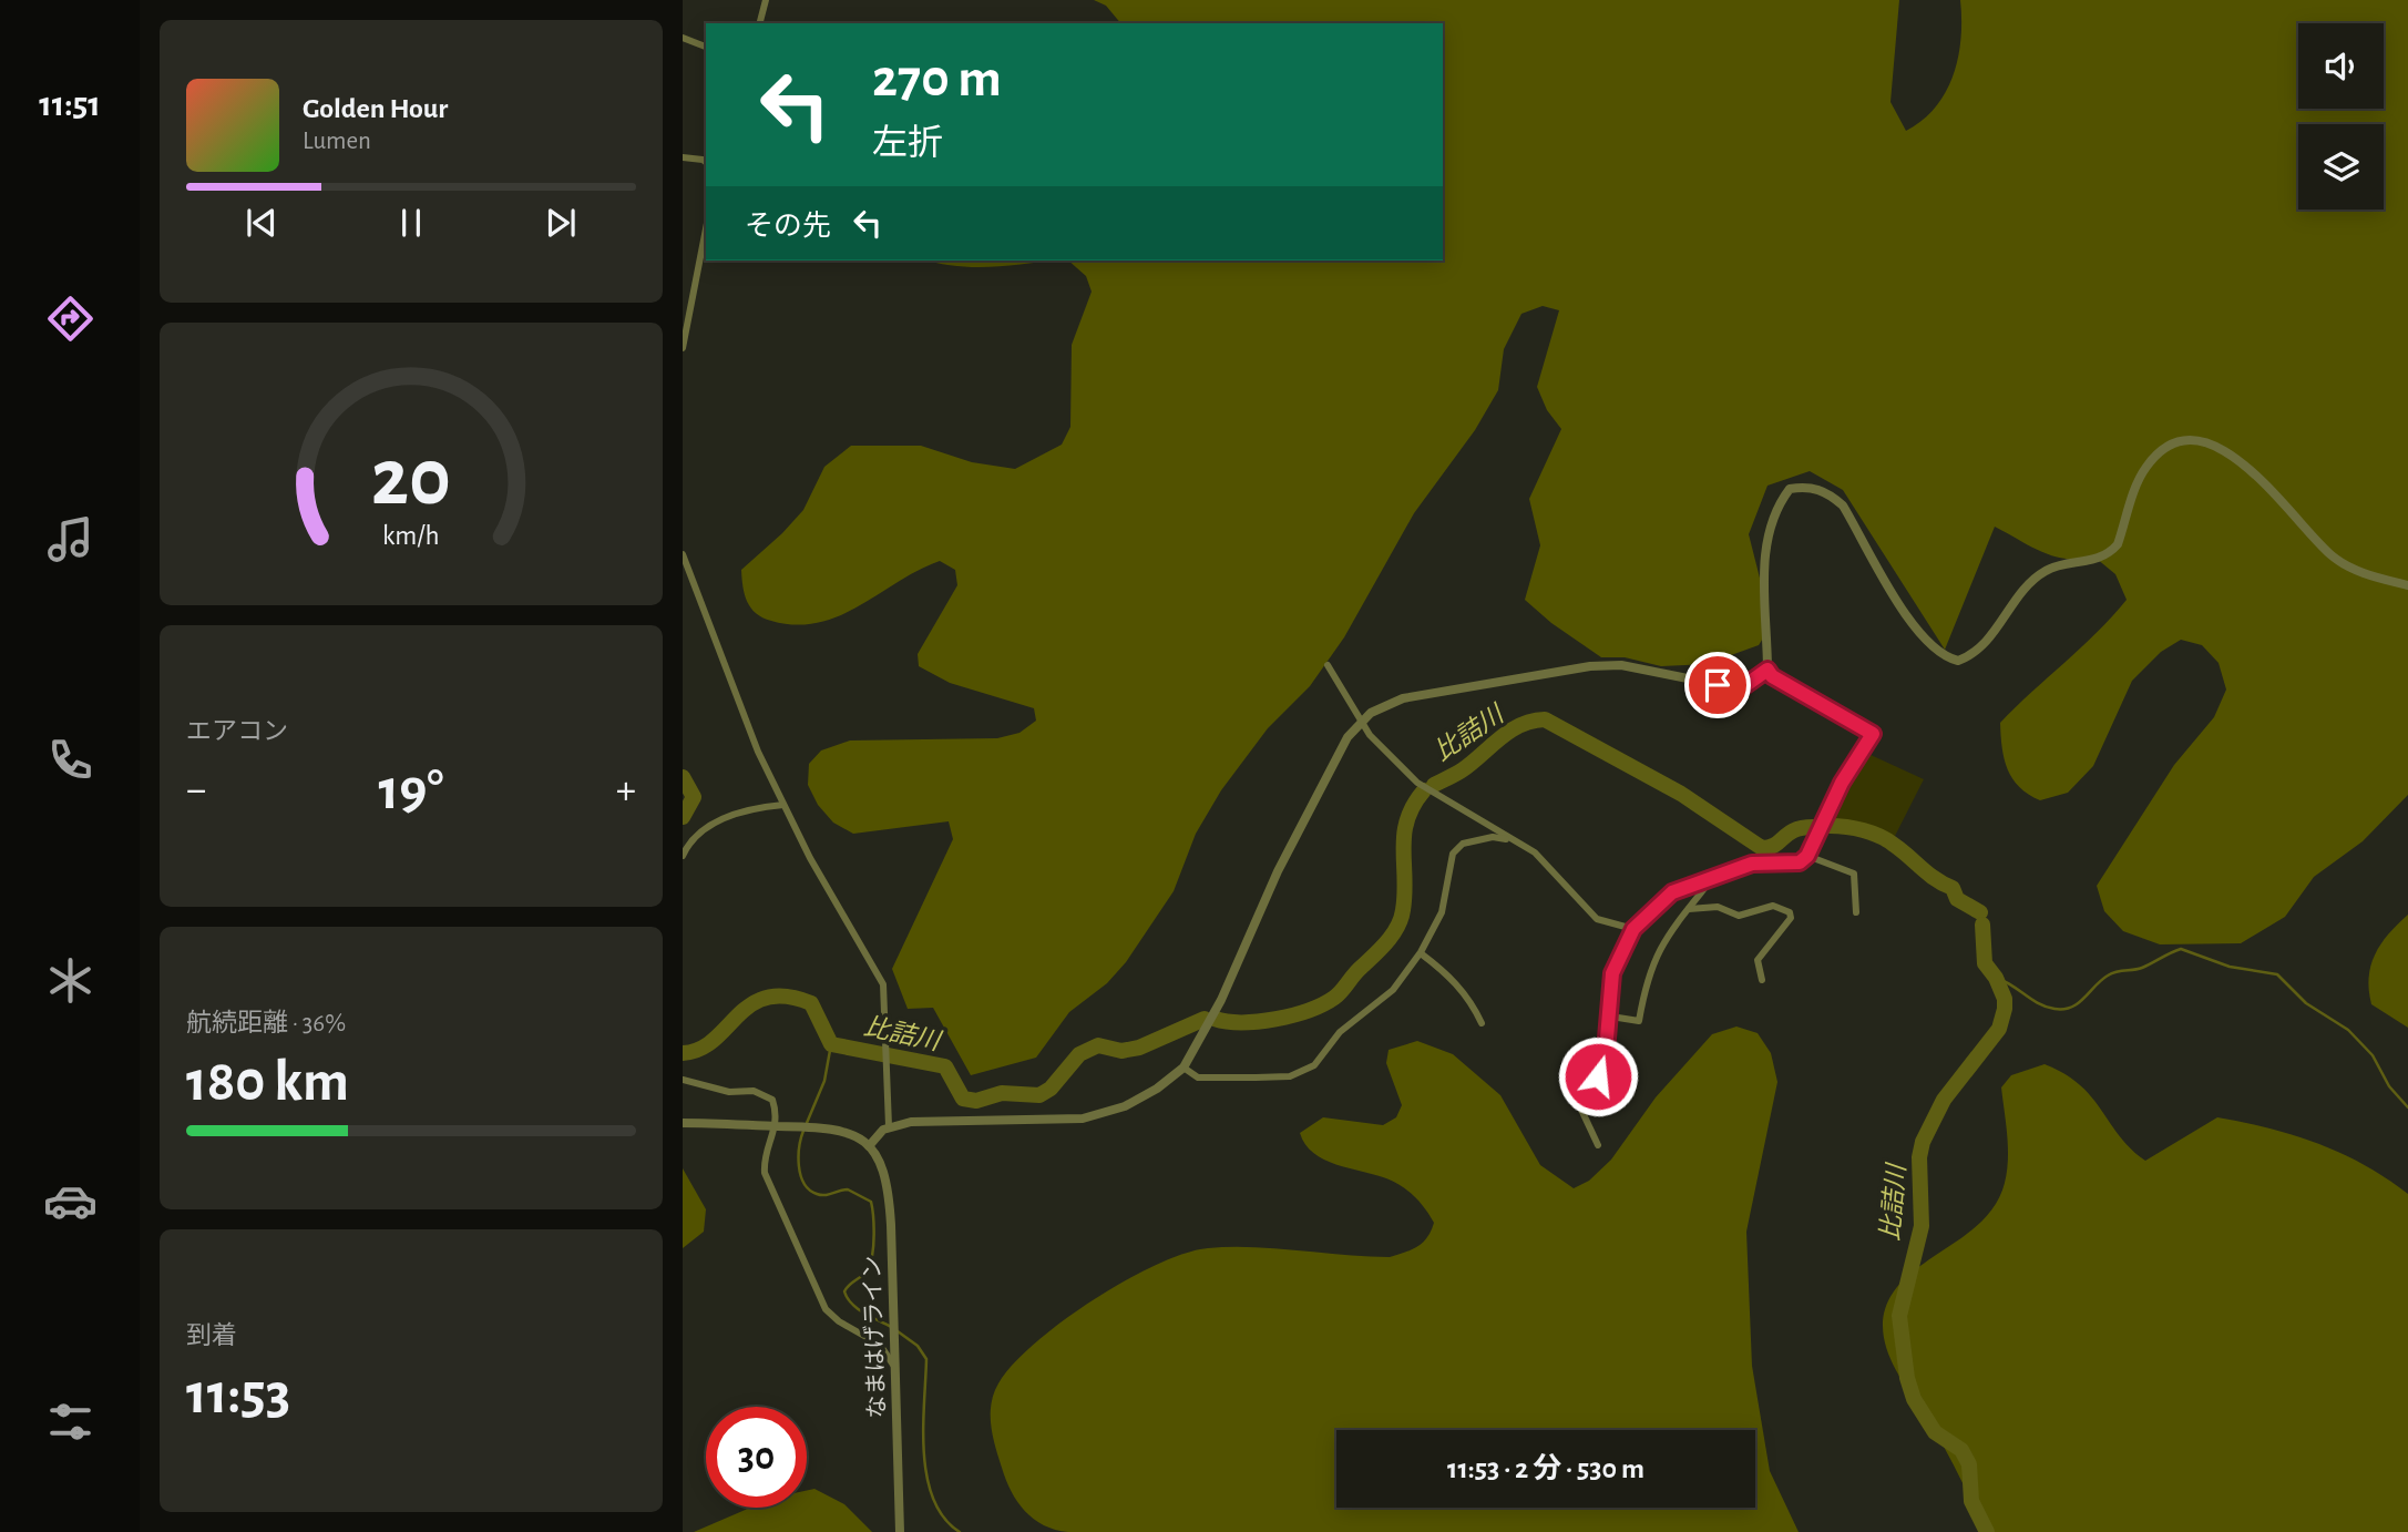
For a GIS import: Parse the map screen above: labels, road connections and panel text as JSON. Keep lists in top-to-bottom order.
{
  "streets": {
    "street": ["なまはげライン"]
  },
  "water": ["比詰川"],
  "page": {
    "tabs": "11:51",
    "turn": ["270 m", "左折"],
    "song": ["Golden Hour", "Lumen"],
    "then": "その先",
    "tile": [
      "エアコン",
      ["航続距離 · 36%", "180 km"],
      ["到着", "11:53"]
    ],
    "heat": ["−", "19°", "+"],
    "limit": "30",
    "trip": "11:53 · 2 分 · 530 m",
    "gauge": ["20", "km/h"]
  }
}
